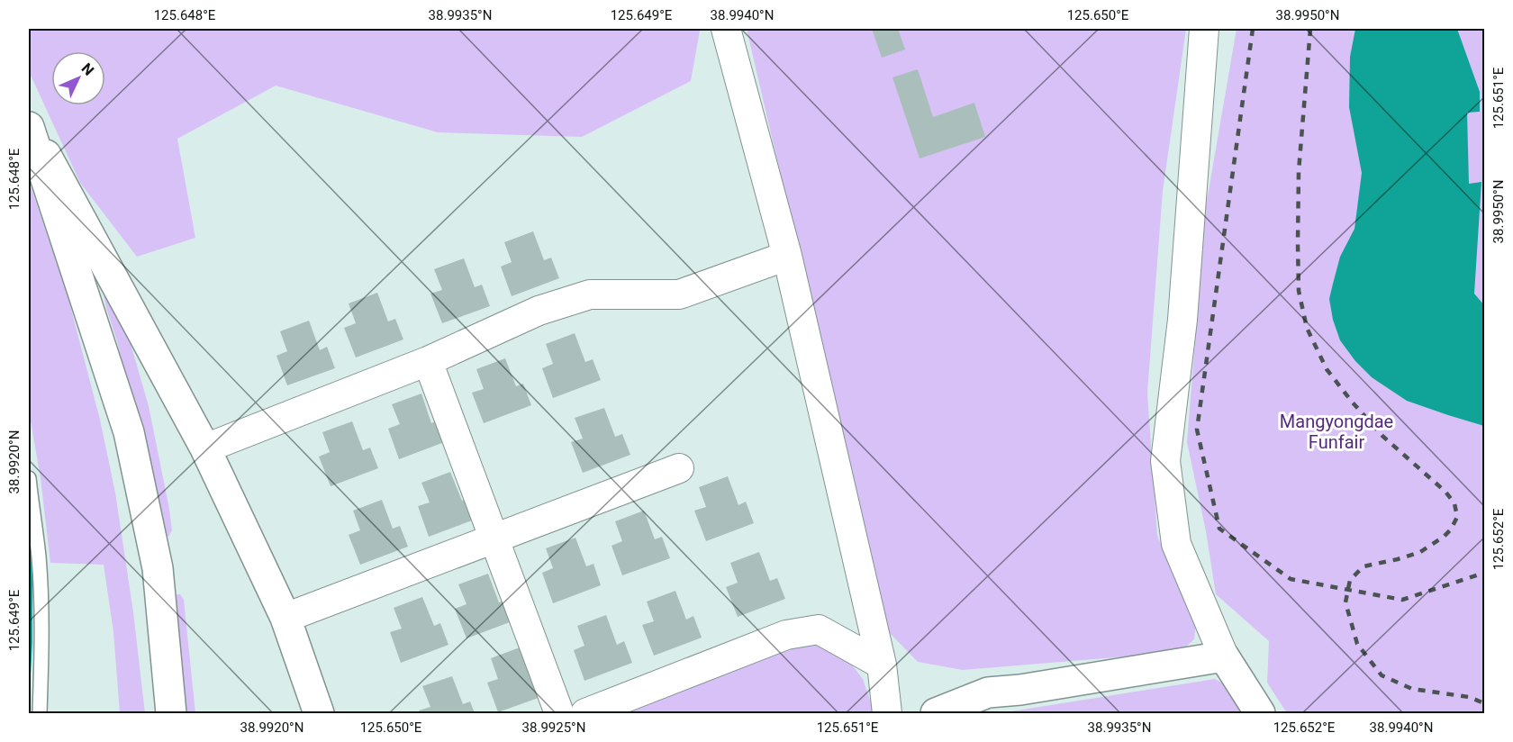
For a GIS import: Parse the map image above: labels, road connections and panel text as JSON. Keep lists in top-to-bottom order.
{
  "parks": ["Mangyongdae Funfair"],
  "north": "top right",
  "coordinates": [
    "125.648°E",
    "38.9935°N",
    "125.649°E",
    "38.9940°N",
    "125.650°E",
    "38.9950°N",
    "125.651°E",
    "38.9920°N",
    "125.652°E",
    "38.9925°N"
  ]
}
